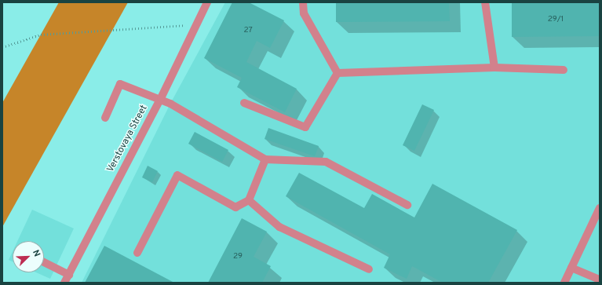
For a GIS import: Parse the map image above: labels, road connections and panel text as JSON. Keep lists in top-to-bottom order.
{
  "streets": {
    "street": ["Verstovaya Street"]
  },
  "house_numbers": ["29/1", "27", "29"],
  "north": "top right"
}
